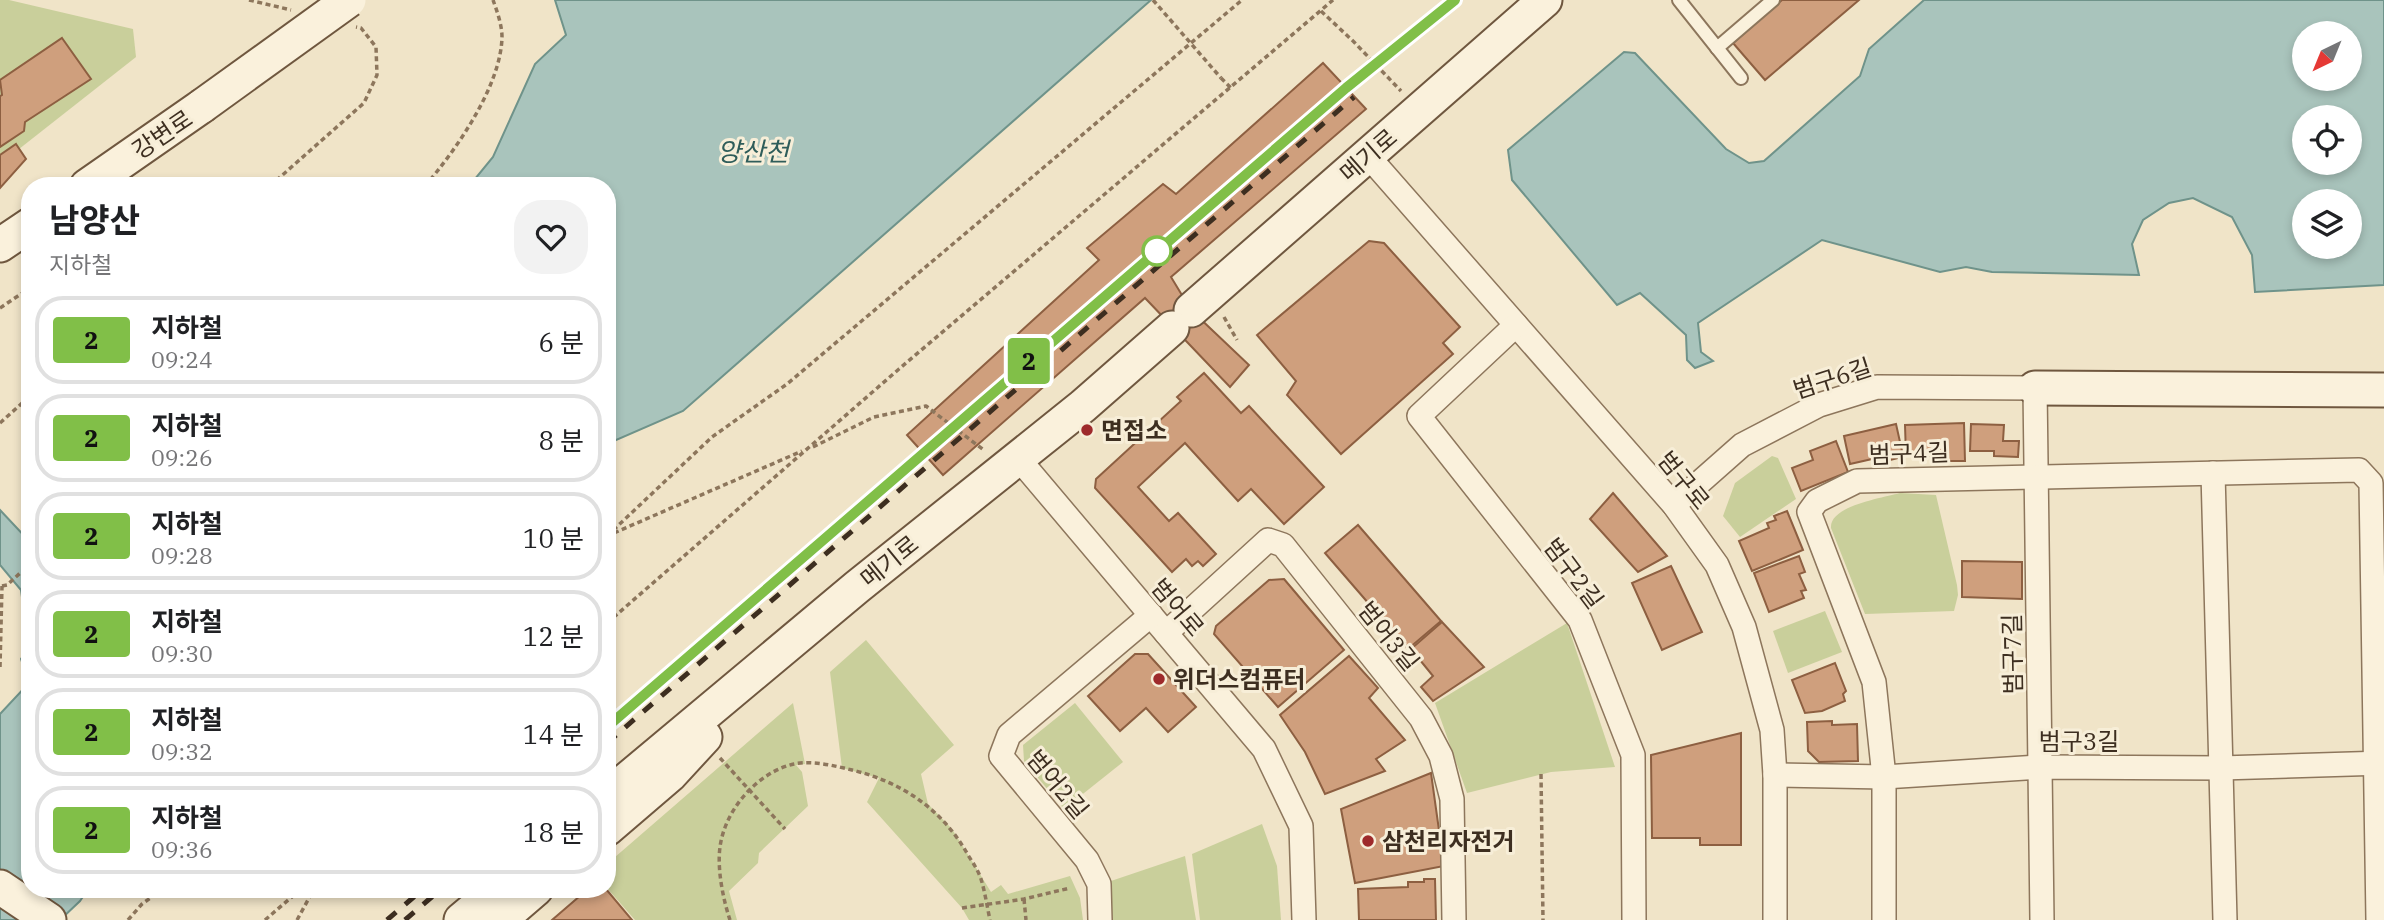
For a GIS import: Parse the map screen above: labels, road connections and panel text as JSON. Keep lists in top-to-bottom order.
{
  "streets": {
    "street": [
      "강변로",
      "메기로",
      "범구6길",
      "범구4길",
      "범구로",
      "범구2길",
      "범어로",
      "범어3길",
      "범구7길",
      "범구3길",
      "범어2길"
    ]
  },
  "crossings": [
    ["메기로", "범구로"],
    ["메기로", "범어로"],
    ["범구6길", "범구로"],
    ["범구6길", "범구7길"],
    ["범구4길", "범구7길"],
    ["범구4길", "범구3길"],
    ["범구로", "범구2길"],
    ["범구로", "범구3길"],
    ["범어로", "범어3길"],
    ["범어로", "범어2길"],
    ["범구7길", "범구3길"]
  ],
  "water": ["양산천"],
  "places": ["면접소", "위더스컴퓨터", "삼천리자전거"],
  "lines": ["metro line 2"],
  "north": "bottom left",
  "page": {
    "on_map": "2",
    "heading": ["남양산", "지하철"],
    "list": [
      {
        "mark": "2",
        "name": "지하철",
        "note": "09:24",
        "value": "6 분"
      },
      {
        "mark": "2",
        "name": "지하철",
        "note": "09:26",
        "value": "8 분"
      },
      {
        "mark": "2",
        "name": "지하철",
        "note": "09:28",
        "value": "10 분"
      },
      {
        "mark": "2",
        "name": "지하철",
        "note": "09:30",
        "value": "12 분"
      },
      {
        "mark": "2",
        "name": "지하철",
        "note": "09:32",
        "value": "14 분"
      },
      {
        "mark": "2",
        "name": "지하철",
        "note": "09:36",
        "value": "18 분"
      }
    ]
  }
}
